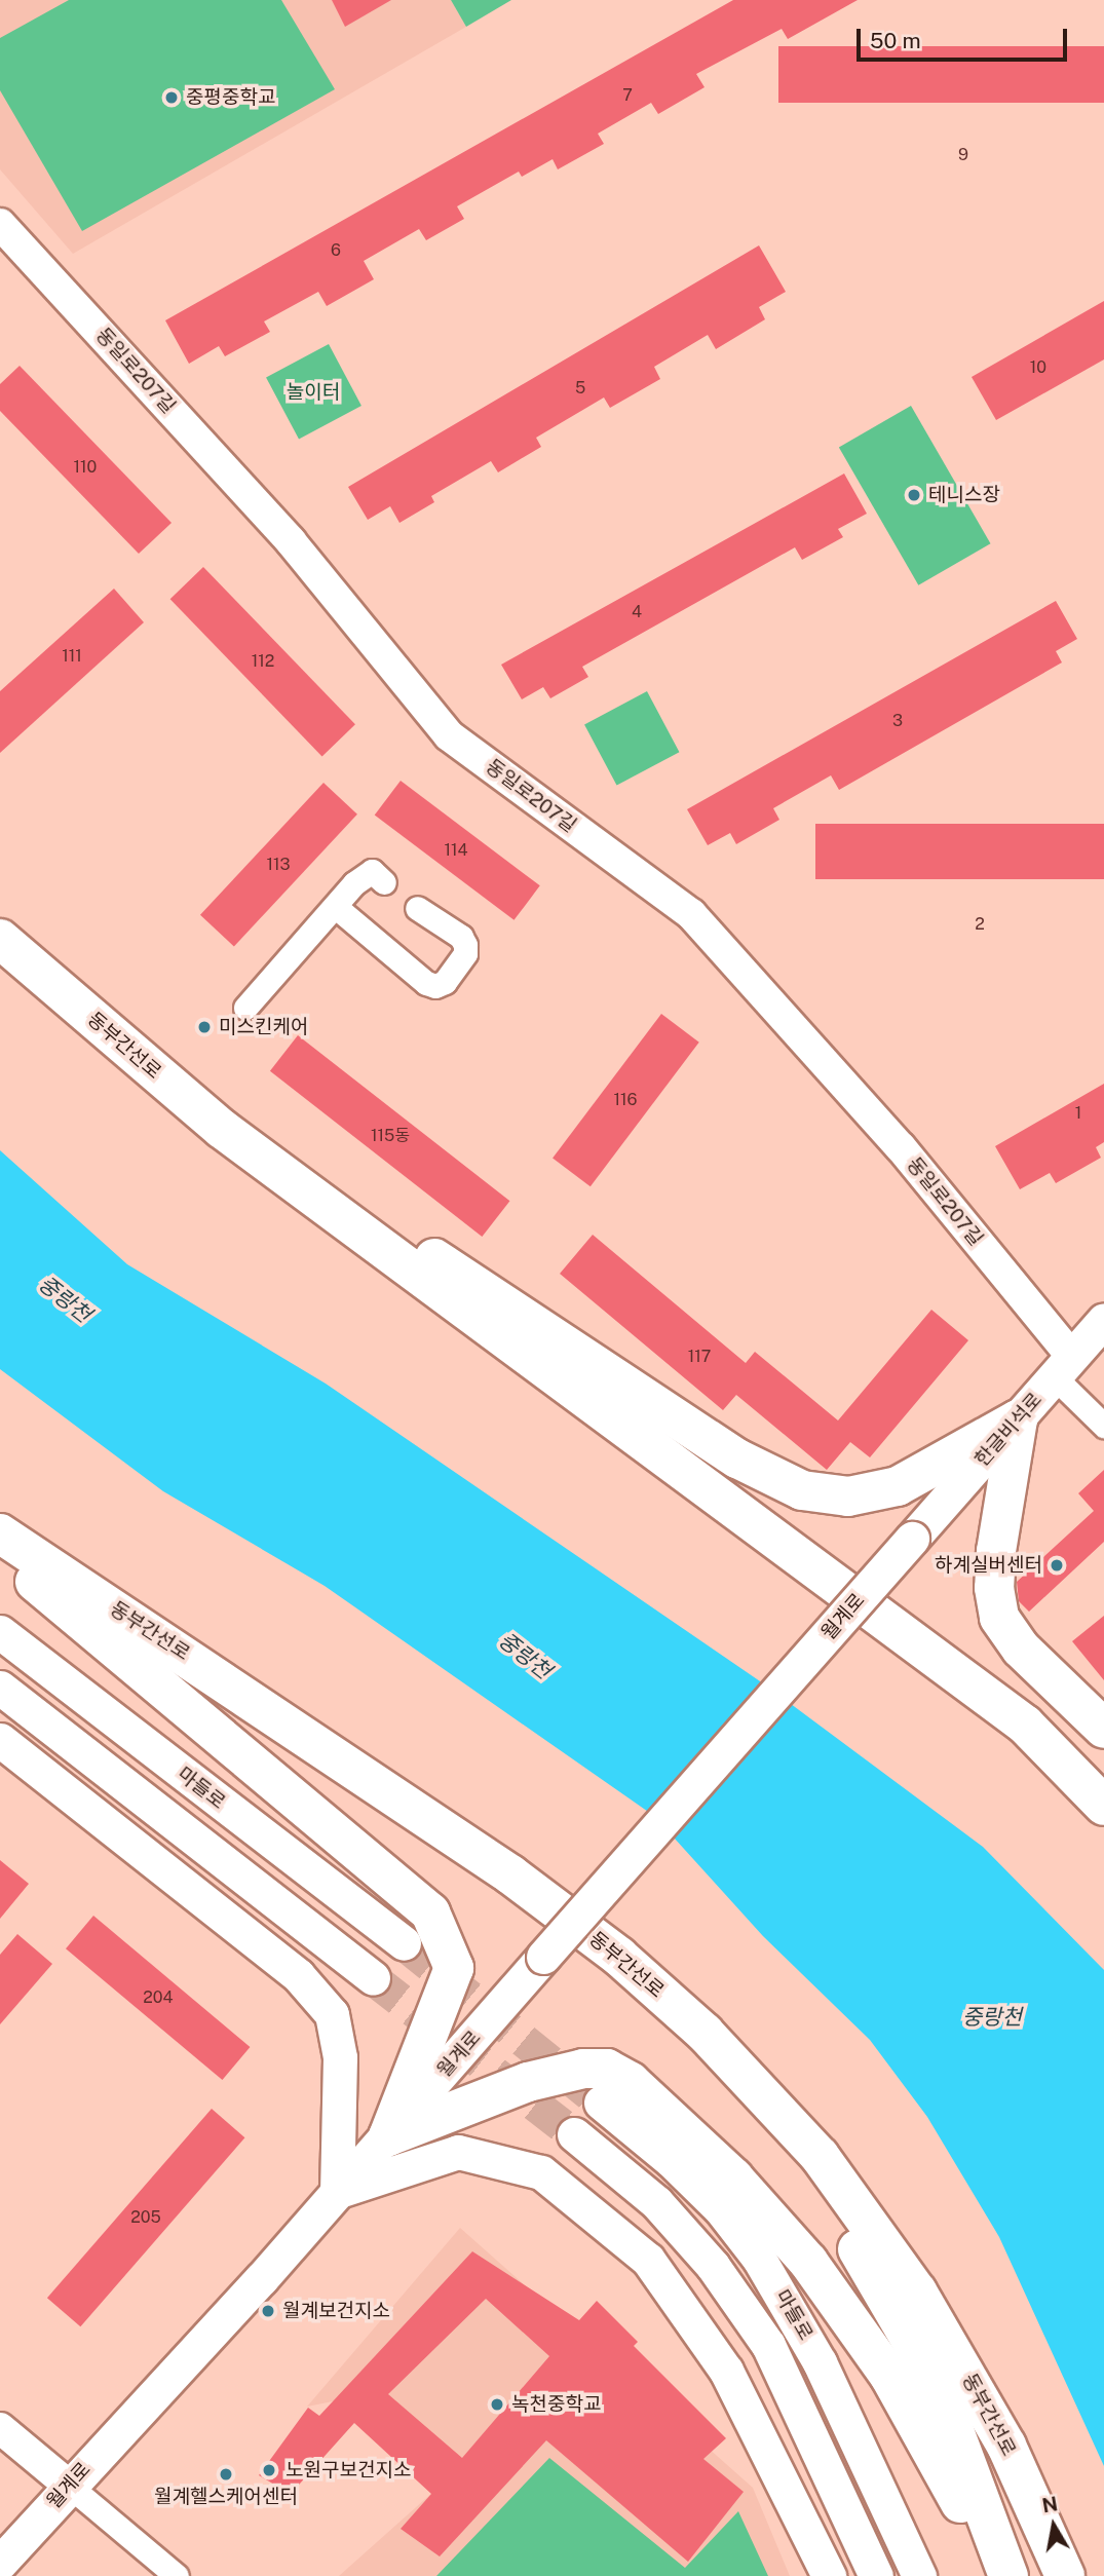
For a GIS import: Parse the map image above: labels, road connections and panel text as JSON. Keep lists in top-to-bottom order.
{
  "streets": {
    "highway": ["동부간선로"],
    "main road": ["한글비석로", "월계로", "마들로"],
    "street": ["동일로207길"]
  },
  "crossings": [
    ["동일로207길", "한글비석로"],
    ["한글비석로", "월계로"]
  ],
  "water": ["중랑천"],
  "parks": ["놀이터"],
  "places": [
    "중평중학교",
    "테니스장",
    "미스킨케어",
    "하계실버센터",
    "월계보건지소",
    "녹천중학교",
    "노원구보건지소",
    "월계헬스케어센터"
  ],
  "house_numbers": [
    "7",
    "9",
    "6",
    "10",
    "5",
    "110",
    "4",
    "111",
    "112",
    "3",
    "114",
    "113",
    "2",
    "116",
    "1",
    "115동",
    "117",
    "204",
    "205"
  ],
  "scale_bar": "50 m",
  "north": "top"
}
